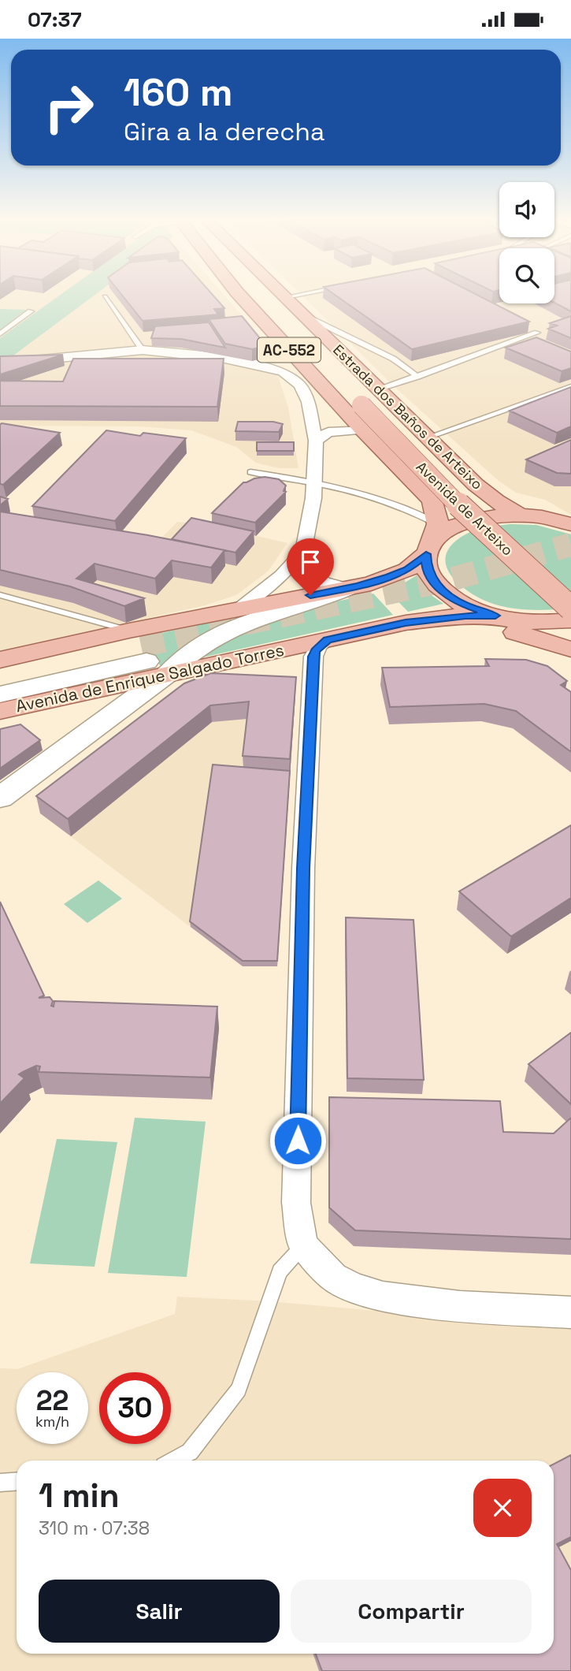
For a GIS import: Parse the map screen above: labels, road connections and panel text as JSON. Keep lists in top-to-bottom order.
{
  "streets": {
    "main road": [
      "AC-552",
      "Estrada dos Baños de Arteixo",
      "Avenida de Arteixo",
      "Avenida de Enrique Salgado Torres"
    ]
  },
  "crossings": [
    ["AC-552", "Estrada dos Baños de Arteixo"],
    ["AC-552", "Avenida de Enrique Salgado Torres"],
    ["Estrada dos Baños de Arteixo", "Avenida de Arteixo"]
  ],
  "page": {
    "status": "07:37",
    "turn": ["160 m", "Gira a la derecha"],
    "speed": "22 km/h",
    "limit": "30",
    "heading": ["1 min", "310 m · 07:38"],
    "buttons": ["Salir", "Compartir"]
  }
}
